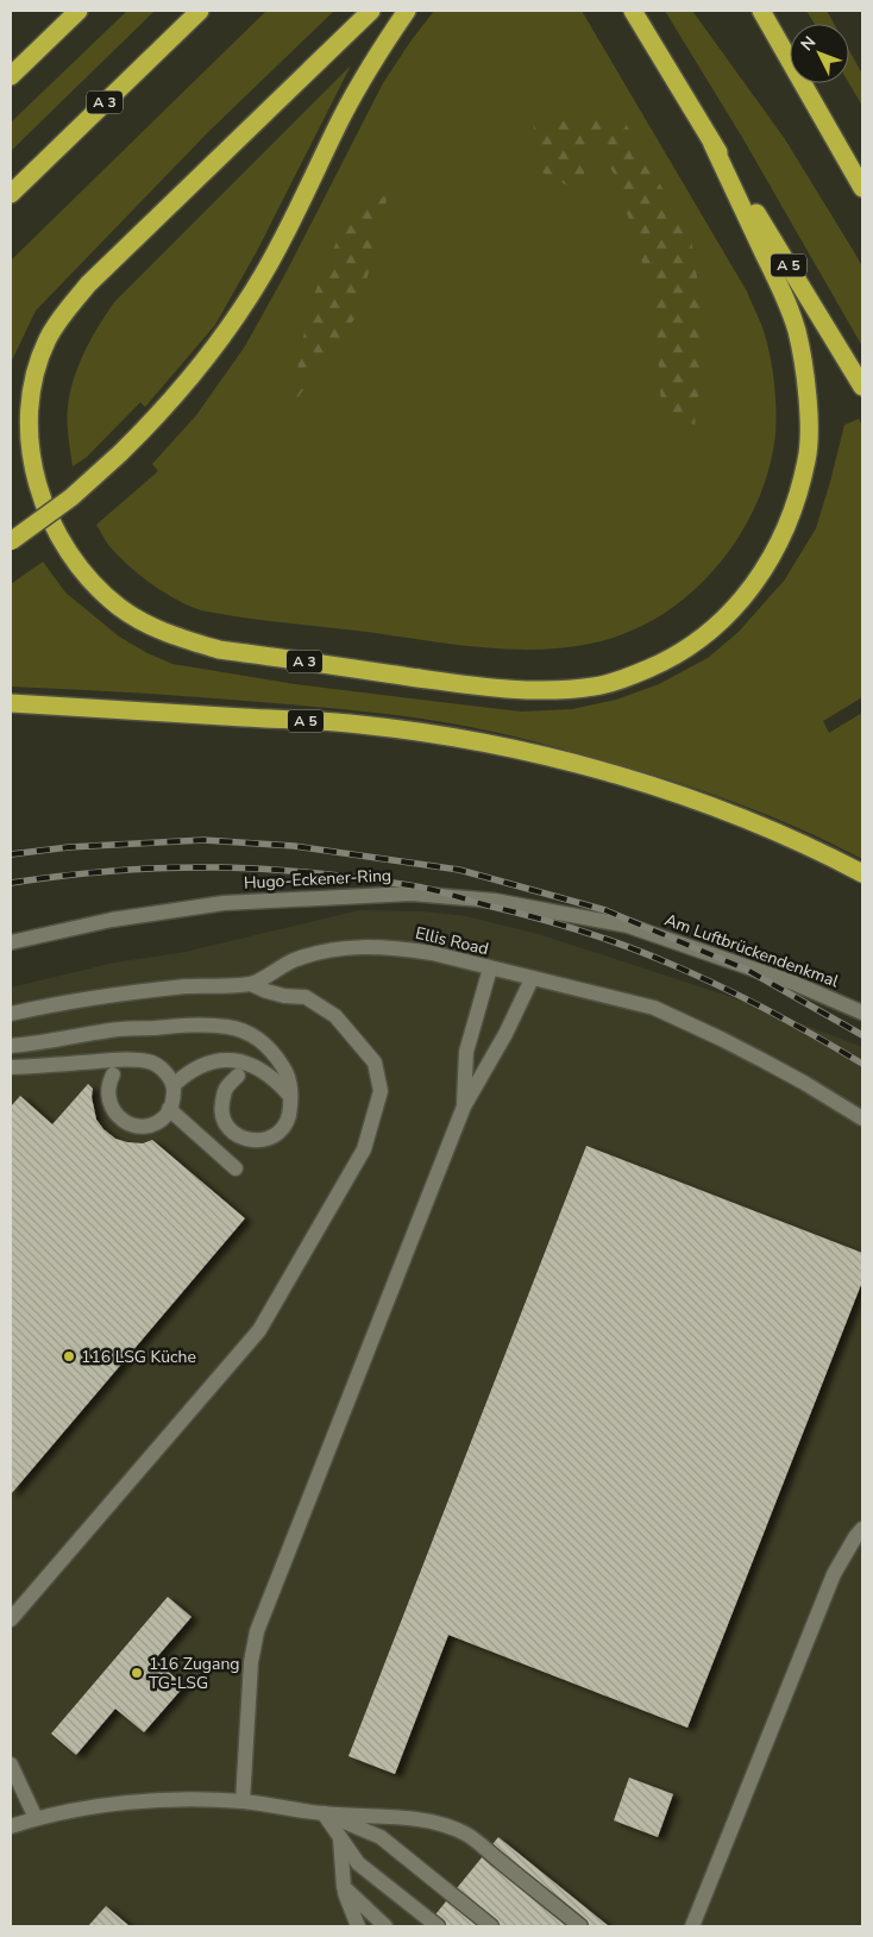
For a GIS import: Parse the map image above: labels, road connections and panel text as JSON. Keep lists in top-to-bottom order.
{
  "streets": {
    "highway": ["A 3", "A 5"],
    "street": ["Hugo-Eckener-Ring", "Ellis Road", "Am Luftbrückendenkmal"]
  },
  "crossings": [
    ["A 3", "A 5"],
    ["Hugo-Eckener-Ring", "Am Luftbrückendenkmal"]
  ],
  "places": ["116 LSG Küche", "116 Zugang TG-LSG"],
  "north": "top left"
}
